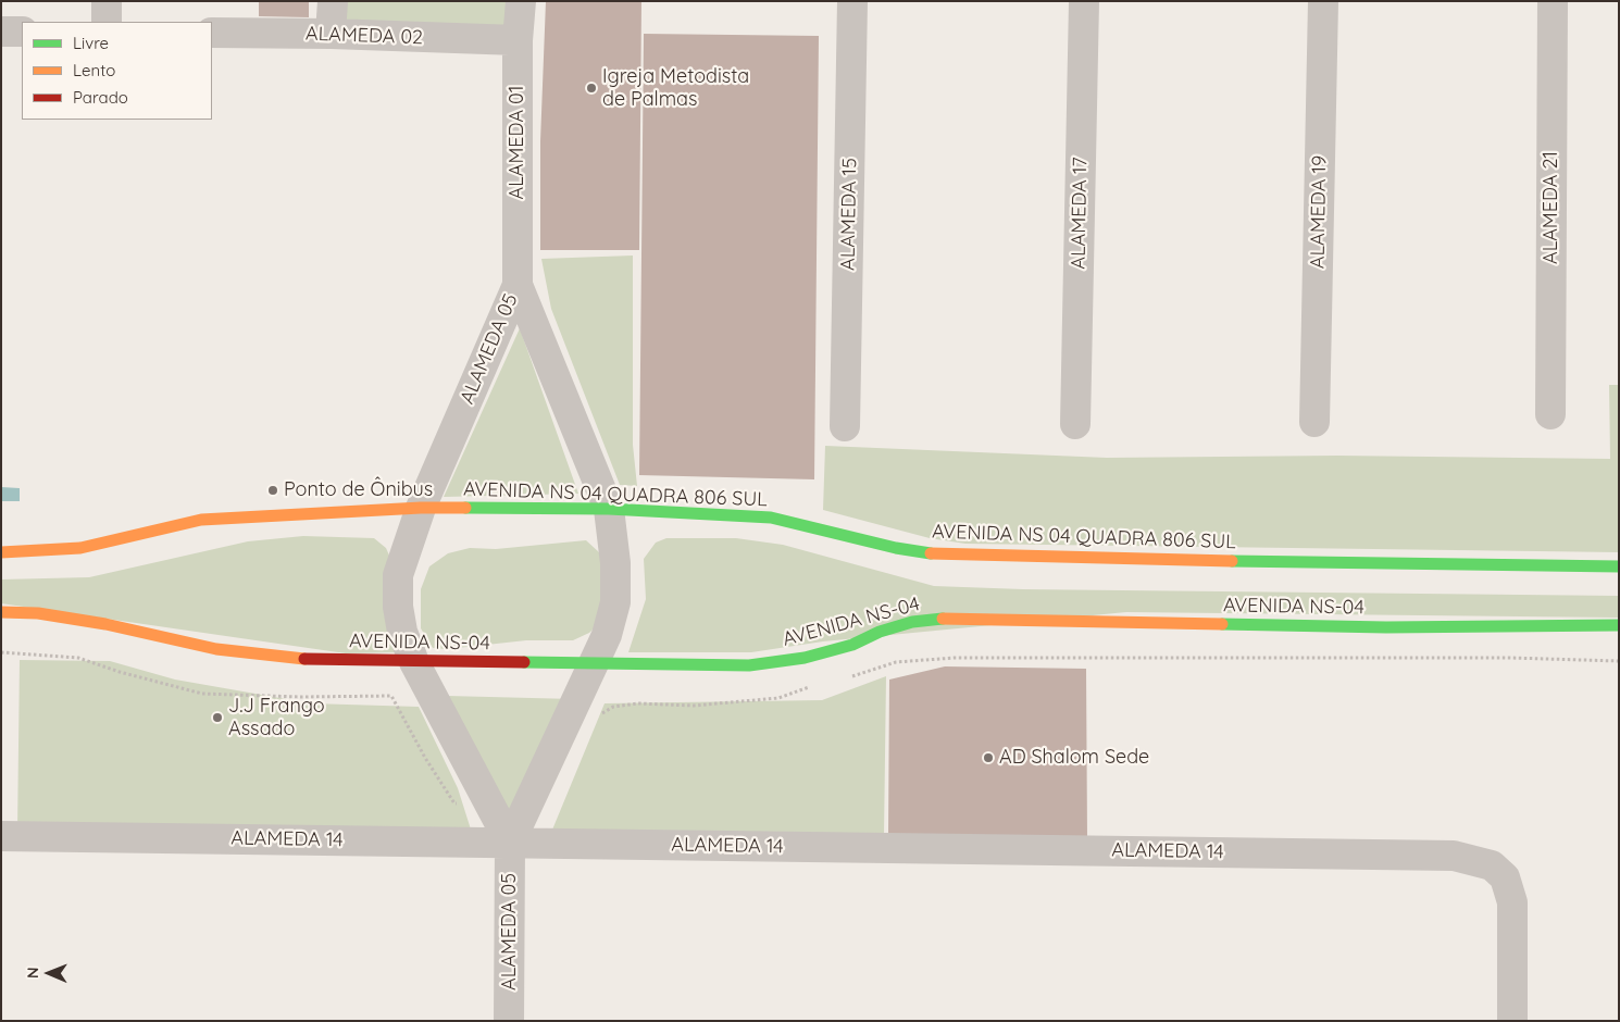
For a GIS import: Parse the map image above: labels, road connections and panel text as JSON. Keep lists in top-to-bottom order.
{
  "streets": {
    "street": [
      "ALAMEDA 02",
      "ALAMEDA 01",
      "ALAMEDA 21",
      "ALAMEDA 19",
      "ALAMEDA 17",
      "ALAMEDA 15",
      "ALAMEDA 05",
      "AVENIDA NS 04 QUADRA 806 SUL",
      "AVENIDA NS-04",
      "ALAMEDA 14"
    ]
  },
  "crossings": [
    ["ALAMEDA 02", "ALAMEDA 01"],
    ["ALAMEDA 01", "ALAMEDA 05"],
    ["ALAMEDA 05", "AVENIDA NS 04 QUADRA 806 SUL"],
    ["ALAMEDA 05", "AVENIDA NS-04"],
    ["ALAMEDA 05", "ALAMEDA 14"]
  ],
  "places": [
    "Igreja Metodista de Palmas",
    "Ponto de Ônibus",
    "J.J Frango Assado",
    "AD Shalom Sede"
  ],
  "legend": ["Livre", "Lento", "Parado"],
  "north": "left"
}
